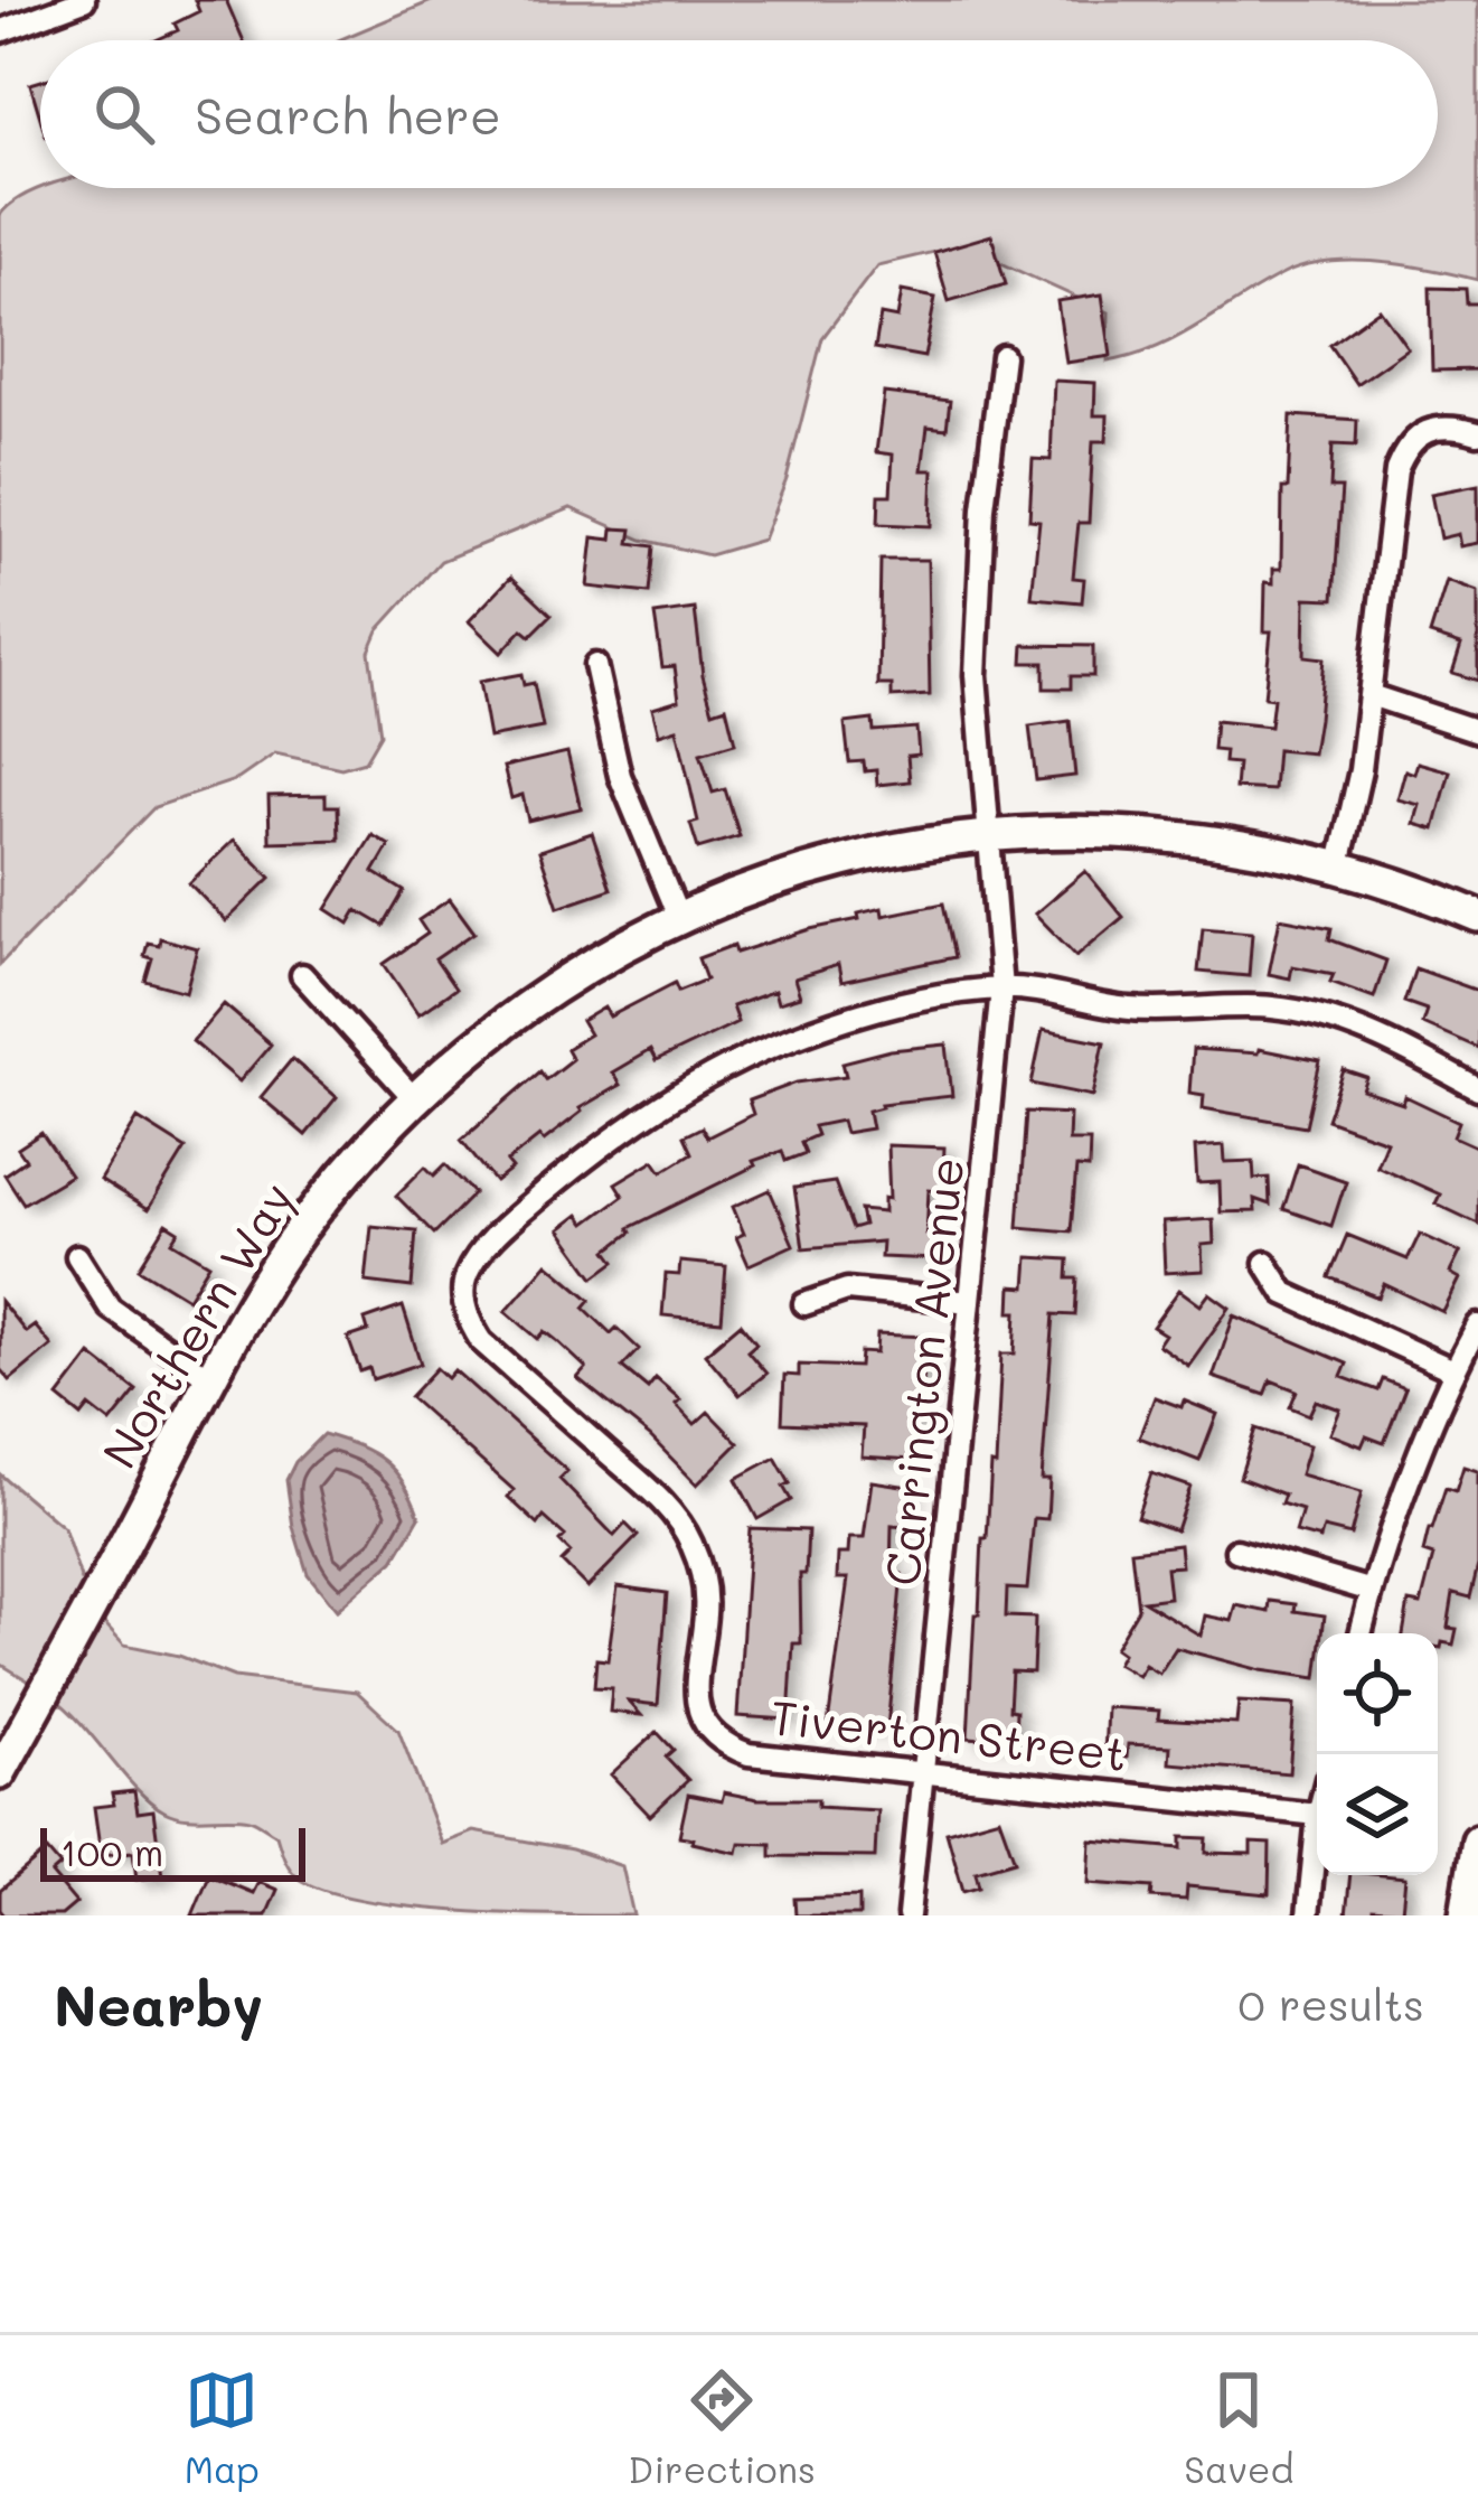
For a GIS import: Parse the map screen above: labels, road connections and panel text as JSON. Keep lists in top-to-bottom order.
{
  "streets": {
    "street": ["Northern Way", "Carrington Avenue", "Tiverton Street"]
  },
  "crossings": [
    ["Northern Way", "Carrington Avenue"],
    ["Carrington Avenue", "Tiverton Street"]
  ],
  "scale_bar": "100 m",
  "page": {
    "search": "Search here",
    "scale": "100 m",
    "heading": ["Nearby", "0 results"],
    "nav": ["Map", "Directions", "Saved"]
  }
}
